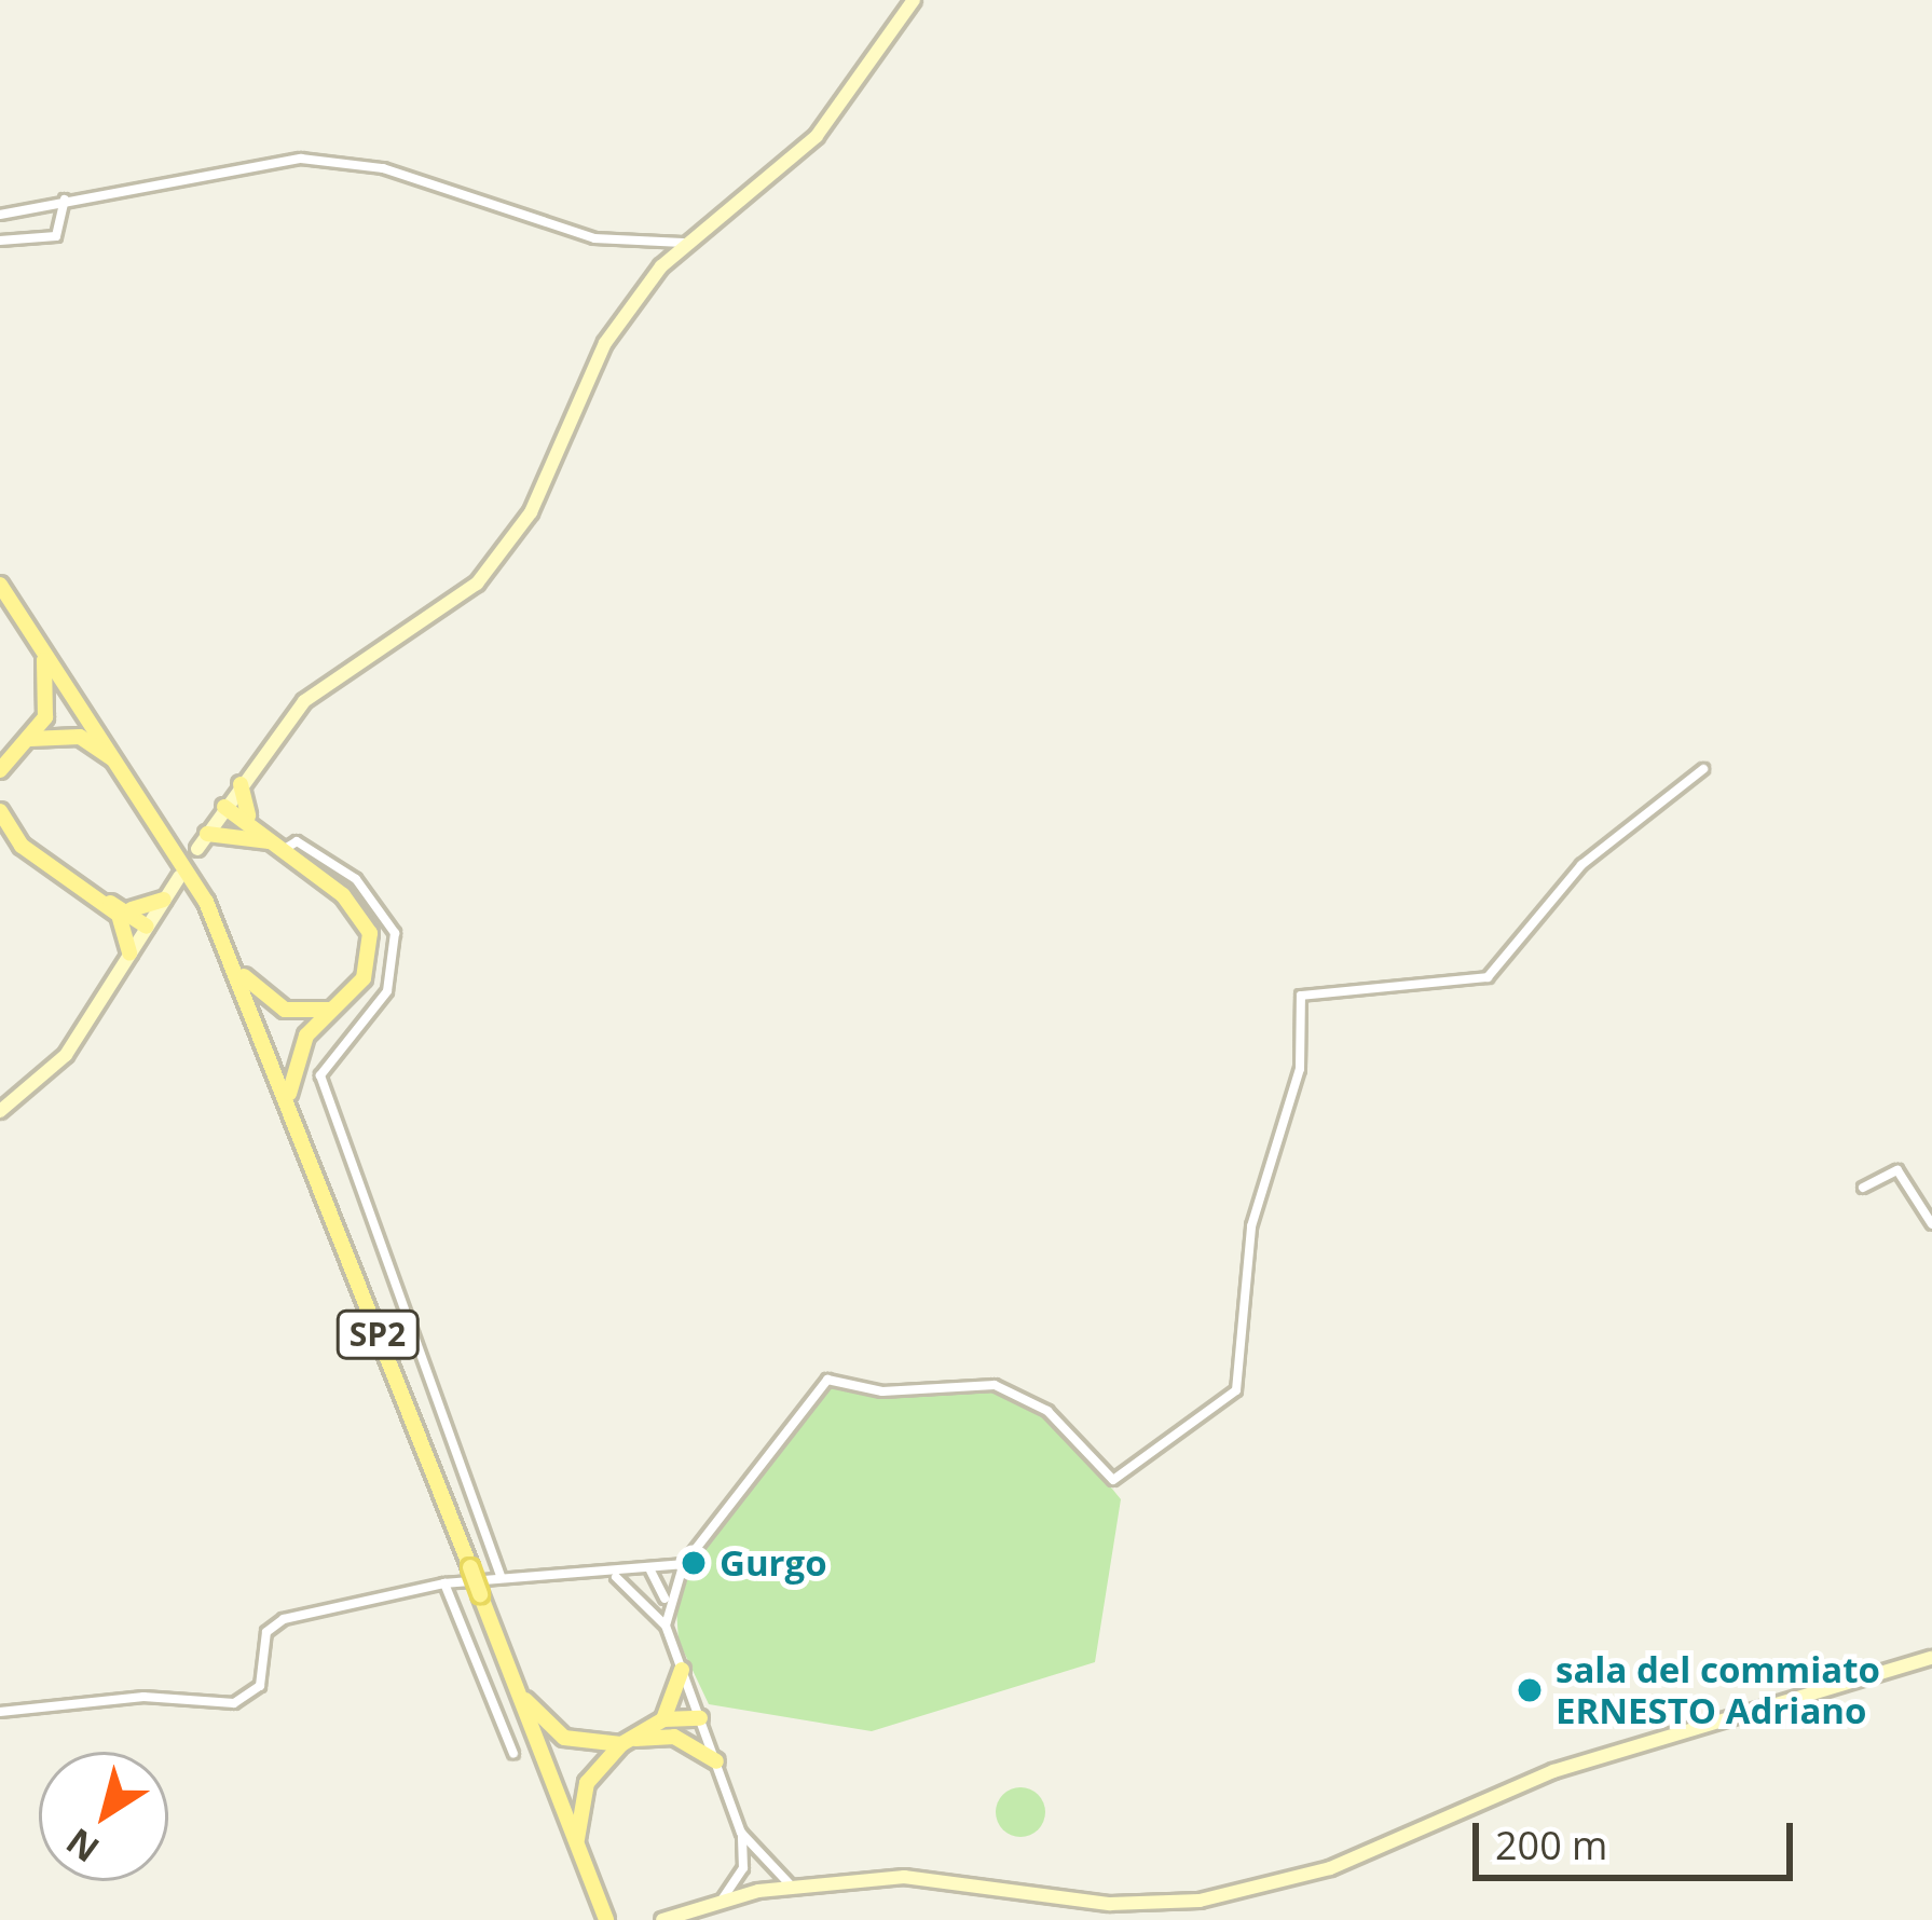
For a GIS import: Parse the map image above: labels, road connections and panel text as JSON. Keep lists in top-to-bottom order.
{
  "streets": {
    "main road": ["SP2"]
  },
  "places": ["Gurgo", "sala del commiato ERNESTO Adriano"],
  "scale_bar": "200 m",
  "north": "bottom left"
}
